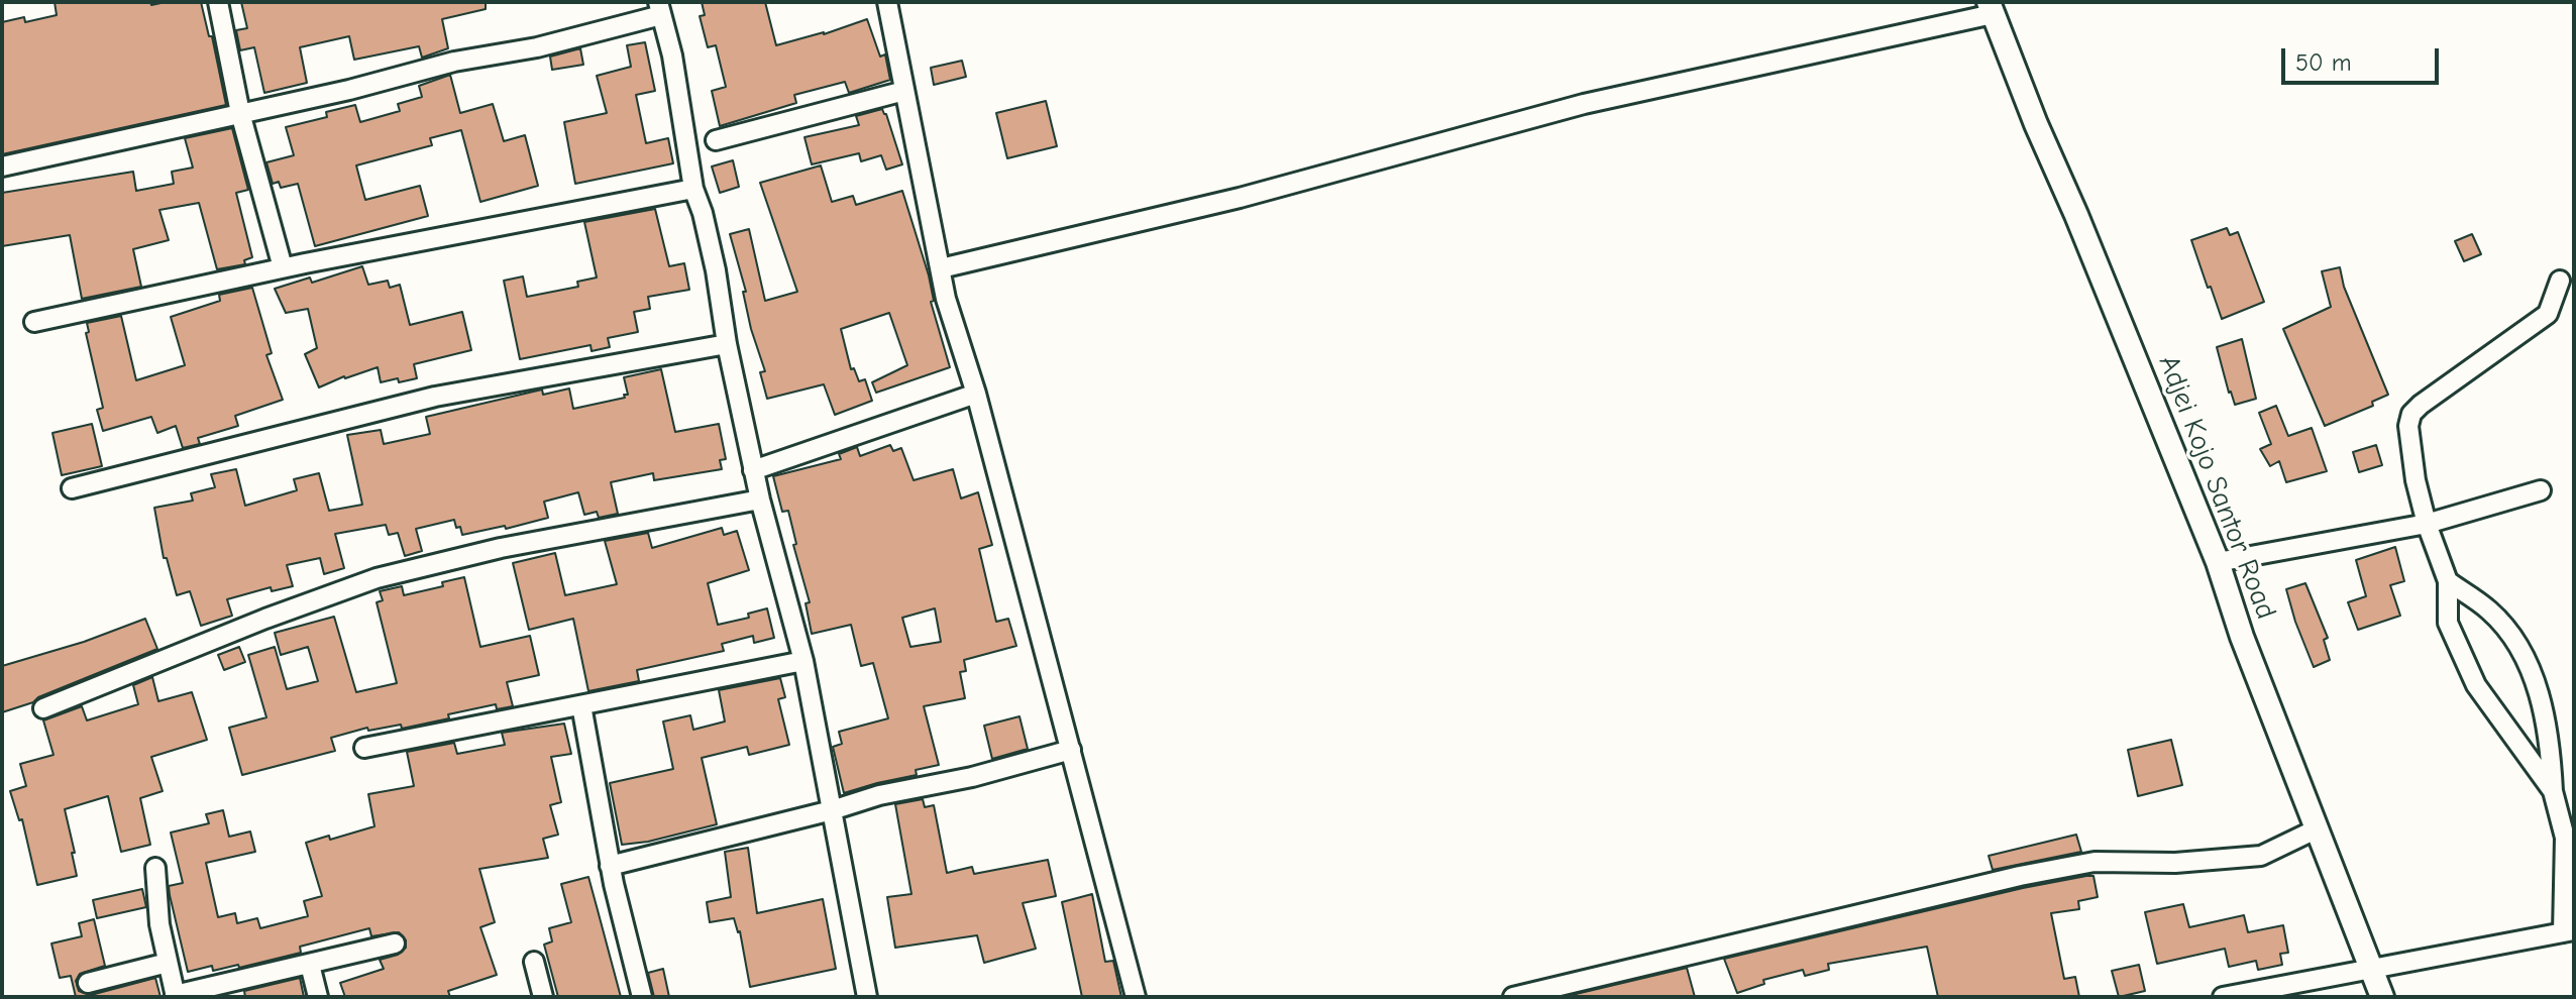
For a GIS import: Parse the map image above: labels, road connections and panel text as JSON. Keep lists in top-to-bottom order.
{
  "streets": {
    "street": ["Adjei Kojo Santor Road"]
  },
  "scale_bar": "50 m"
}
